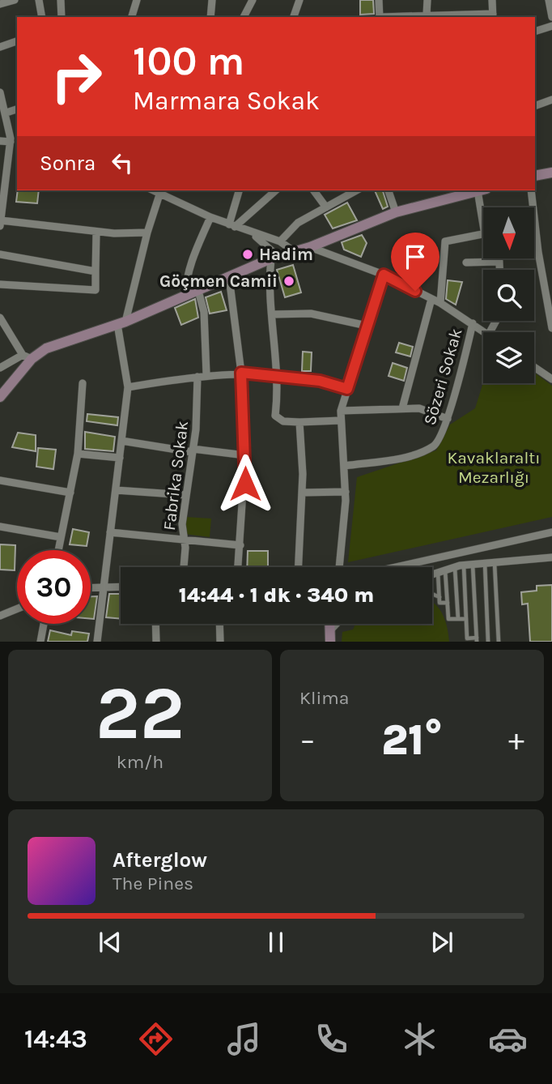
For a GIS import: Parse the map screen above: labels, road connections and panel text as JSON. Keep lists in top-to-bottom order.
{
  "streets": {
    "street": ["Sözeri Sokak", "Fabrika Sokak"]
  },
  "parks": ["Kavaklaraltı Mezarlığı"],
  "places": ["Hadim", "Göçmen Camii"],
  "north": "bottom",
  "page": {
    "turn": ["100 m", "Marmara Sokak"],
    "then": "Sonra",
    "limit": "30",
    "trip": "14:44 · 1 dk · 340 m",
    "tile": [
      ["22", "km/h"],
      "Klima"
    ],
    "heat": ["−", "21°", "+"],
    "song": ["Afterglow", "The Pines"],
    "tabs": "14:43"
  }
}
